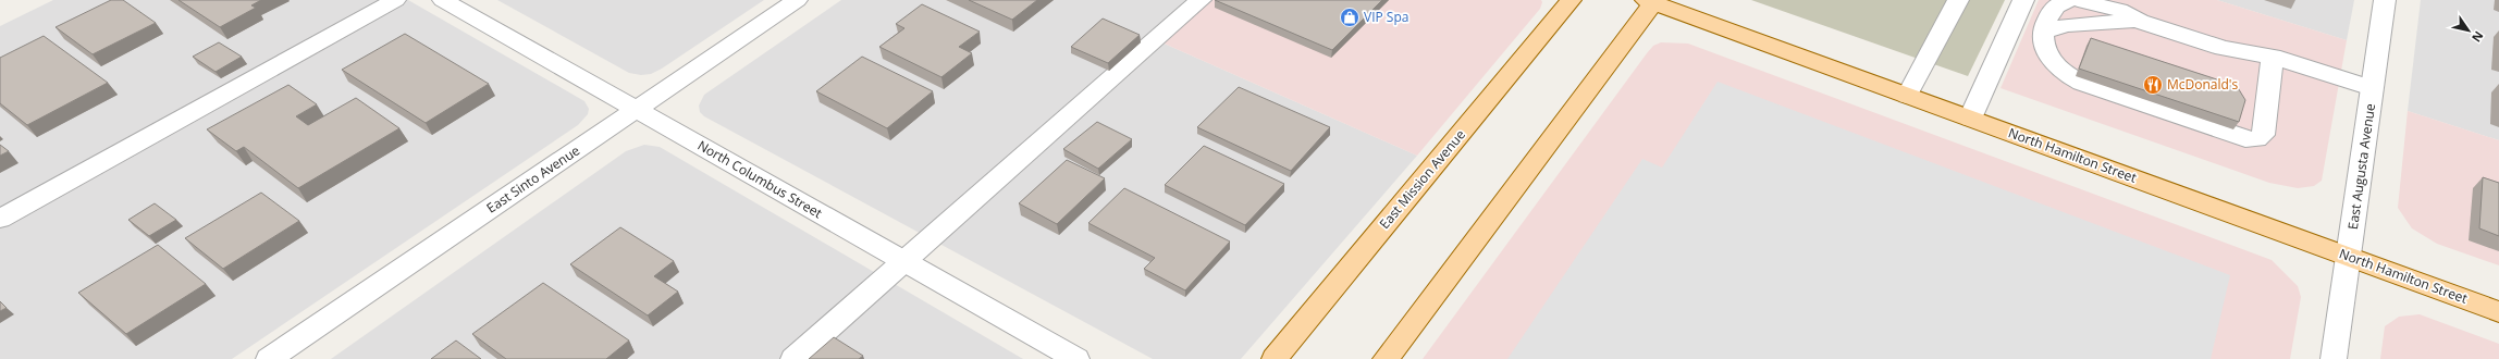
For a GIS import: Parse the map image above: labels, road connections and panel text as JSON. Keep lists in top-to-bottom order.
{
  "streets": {
    "main road": ["North Hamilton Street", "East Mission Avenue"],
    "street": ["East Augusta Avenue", "East Sinto Avenue", "North Columbus Street"]
  },
  "crossings": [
    ["North Hamilton Street", "East Augusta Avenue"],
    ["East Sinto Avenue", "North Columbus Street"]
  ],
  "places": {
    "shop": ["VIP Spa"],
    "restaurant": ["McDonald's"]
  },
  "north": "bottom right"
}
